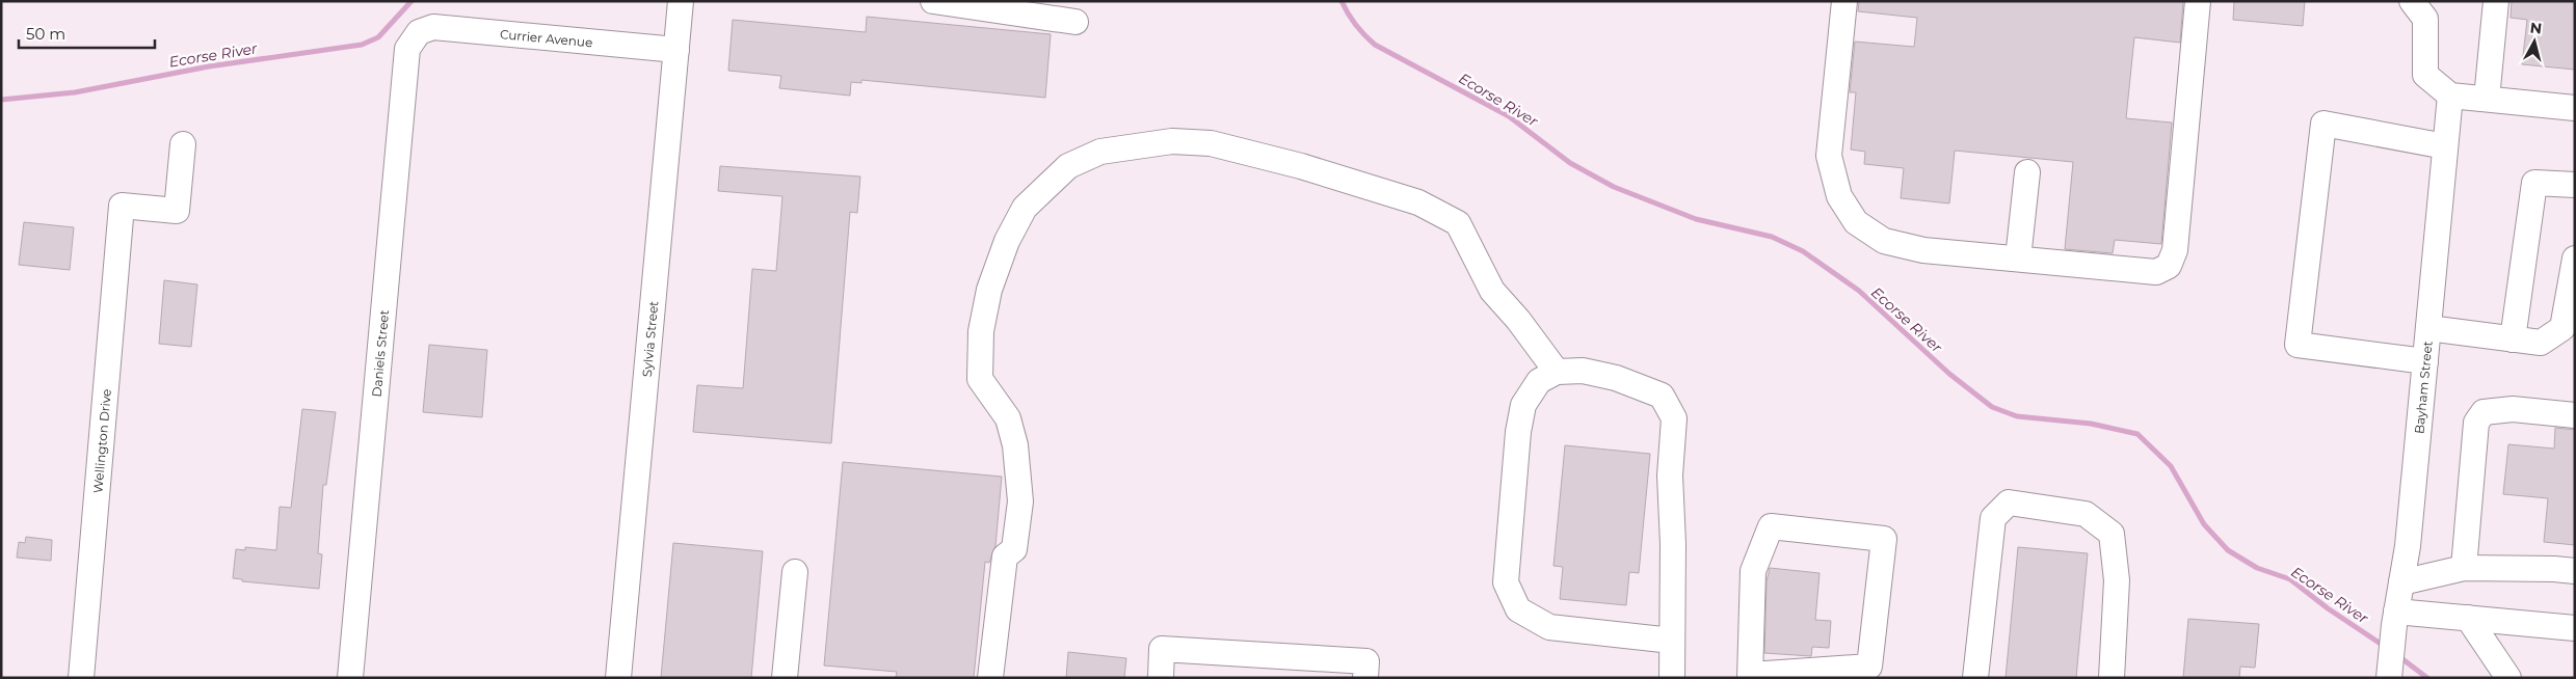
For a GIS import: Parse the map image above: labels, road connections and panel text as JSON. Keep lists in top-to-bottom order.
{
  "streets": {
    "street": [
      "Currier Avenue",
      "Sylvia Street",
      "Daniels Street",
      "Bayham Street",
      "Wellington Drive"
    ]
  },
  "crossings": [
    ["Currier Avenue", "Sylvia Street"],
    ["Currier Avenue", "Daniels Street"]
  ],
  "water": ["Ecorse River"],
  "scale_bar": "50 m",
  "north": "top"
}
